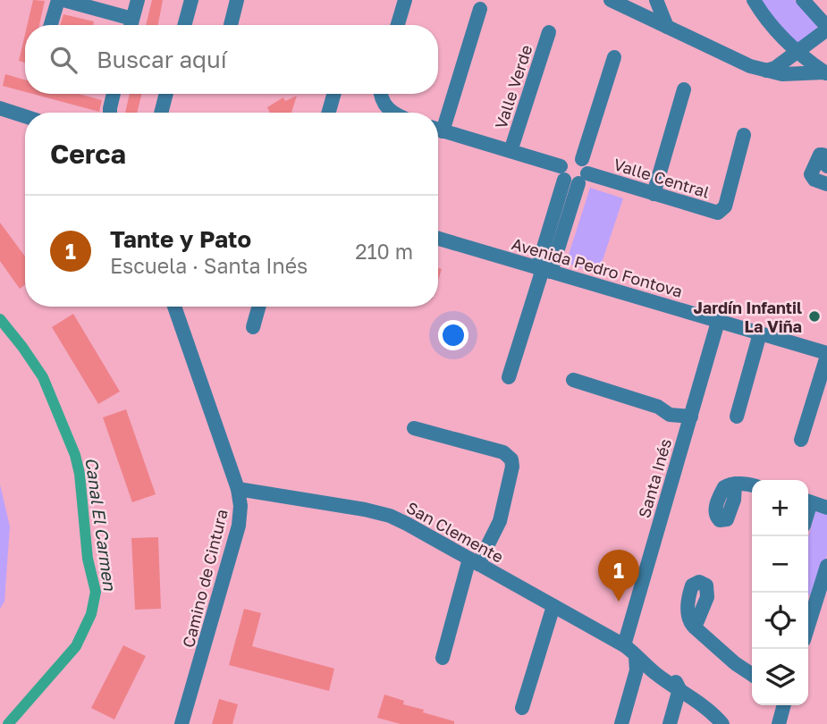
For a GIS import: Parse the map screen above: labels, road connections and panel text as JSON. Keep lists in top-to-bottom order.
{
  "streets": {
    "street": [
      "Valle Verde",
      "Valle Central",
      "Avenida Pedro Fontova",
      "Santa Inés",
      "San Clemente",
      "Camino de Cintura"
    ]
  },
  "crossings": [
    ["Valle Verde", "Valle Central"],
    ["Avenida Pedro Fontova", "Santa Inés"],
    ["Santa Inés", "San Clemente"],
    ["San Clemente", "Camino de Cintura"]
  ],
  "water": ["Canal El Carmen"],
  "places": ["Jardín Infantil La Viña"],
  "page": {
    "search": "Buscar aquí",
    "heading": "Cerca",
    "list": [
      {
        "mark": "1",
        "name": "Tante y Pato",
        "note": "Escuela · Santa Inés",
        "value": "210 m"
      }
    ],
    "map_buttons": ["+", "−"],
    "pins": "1"
  }
}
